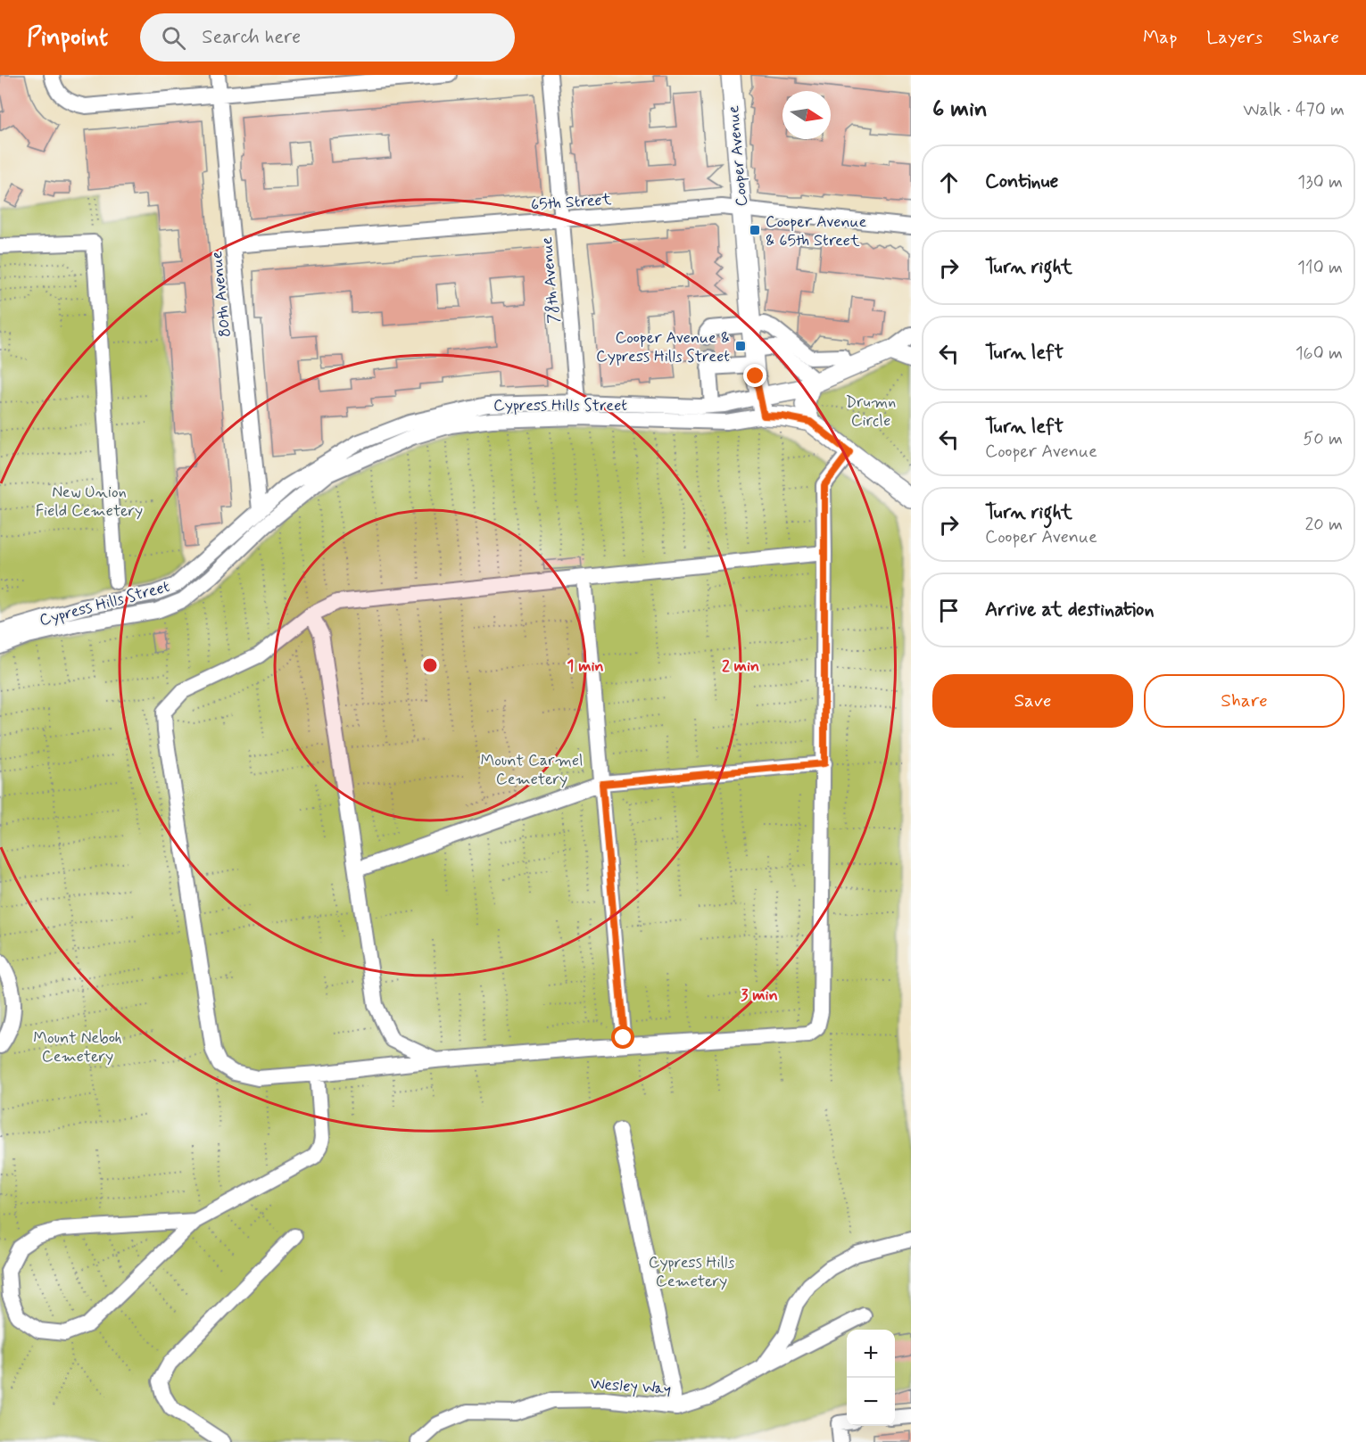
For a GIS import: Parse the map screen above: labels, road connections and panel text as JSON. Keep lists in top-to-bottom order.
{
  "streets": {
    "main road": ["Cooper Avenue", "Cypress Hills Street"],
    "street": [
      "65th Street",
      "78th Avenue",
      "80th Avenue",
      "Wesley Way"
    ]
  },
  "crossings": [
    ["Cooper Avenue", "65th Street"],
    ["Cooper Avenue", "Cypress Hills Street"],
    ["65th Street", "78th Avenue"],
    ["65th Street", "80th Avenue"],
    ["78th Avenue", "Cypress Hills Street"],
    ["80th Avenue", "Cypress Hills Street"]
  ],
  "parks": [
    "Drumn Circle",
    "New Union Field Cemetery",
    "Mount Carmel Cemetery",
    "Mount Neboh Cemetery",
    "Cypress Hills Cemetery"
  ],
  "places": {
    "transit": ["Cooper Avenue & 65th Street", "Cooper Avenue & Cypress Hills Street"]
  },
  "north": "right",
  "page": {
    "header": "Pinpoint",
    "search": "Search here",
    "nav": ["Map", "Layers", "Share"],
    "heading": ["6 min", "Walk · 470 m"],
    "list": [
      ["Continue", "130 m"],
      ["Turn right", "110 m"],
      ["Turn left", "160 m"],
      ["Turn left", "Cooper Avenue", "50 m"],
      ["Turn right", "Cooper Avenue", "20 m"],
      "Arrive at destination"
    ],
    "buttons": ["Save", "Share"],
    "map_buttons": ["+", "−"]
  },
  "rings": ["1 min", "2 min", "3 min"]
}
